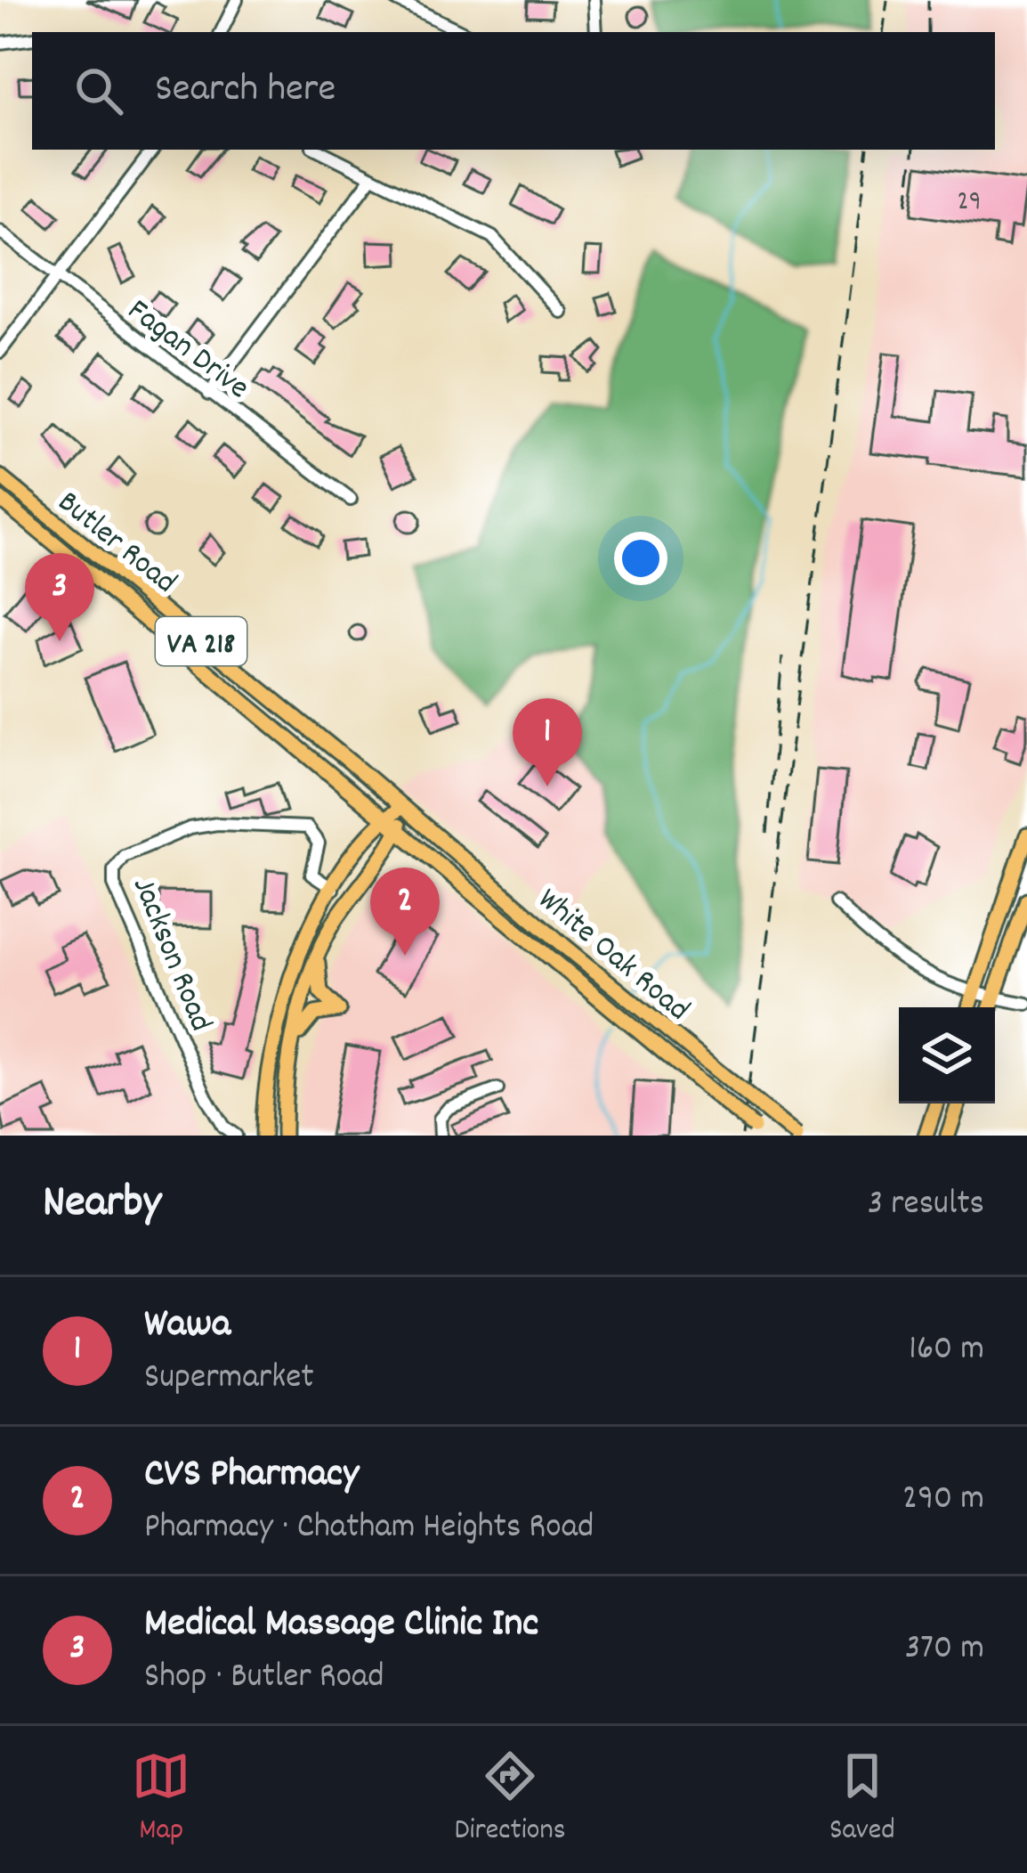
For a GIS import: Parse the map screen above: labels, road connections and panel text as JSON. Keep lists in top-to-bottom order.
{
  "streets": {
    "main road": ["Butler Road", "VA 218", "White Oak Road"],
    "street": ["Fagan Drive", "Jackson Road"]
  },
  "crossings": [
    ["Butler Road", "VA 218"],
    ["Butler Road", "White Oak Road"],
    ["VA 218", "White Oak Road"]
  ],
  "house_numbers": ["29"],
  "page": {
    "search": "Search here",
    "pins": ["3", "1", "2"],
    "heading": ["Nearby", "3 results"],
    "list": [
      {
        "mark": "1",
        "name": "Wawa",
        "note": "Supermarket",
        "value": "160 m"
      },
      {
        "mark": "2",
        "name": "CVS Pharmacy",
        "note": "Pharmacy · Chatham Heights Road",
        "value": "290 m"
      },
      {
        "mark": "3",
        "name": "Medical Massage Clinic Inc",
        "note": "Shop · Butler Road",
        "value": "370 m"
      }
    ],
    "nav": ["Map", "Directions", "Saved"]
  }
}
